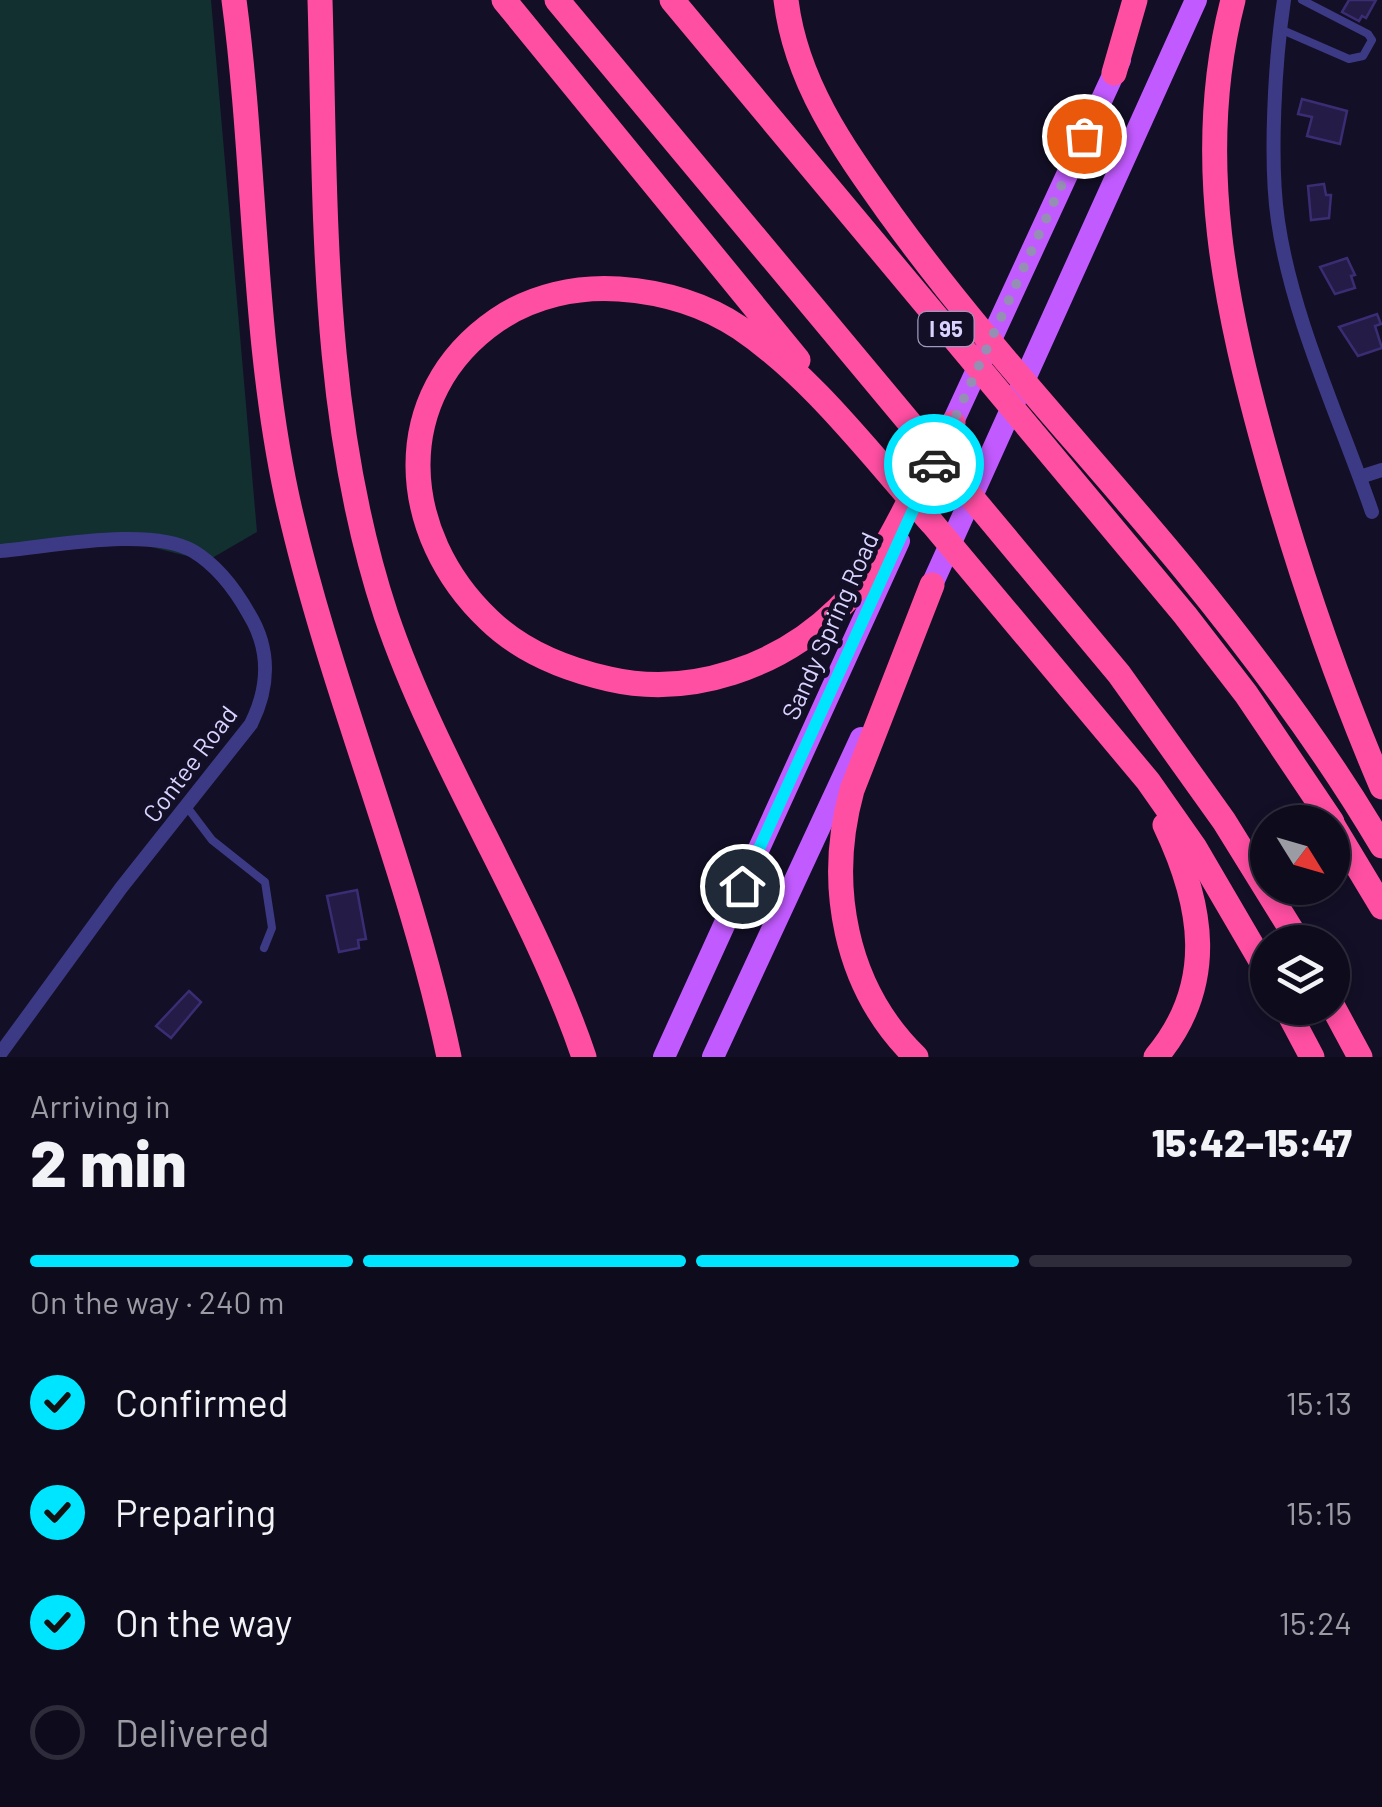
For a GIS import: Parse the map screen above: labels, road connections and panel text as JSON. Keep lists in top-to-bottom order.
{
  "streets": {
    "highway": ["I 95"],
    "main road": ["Sandy Spring Road"],
    "street": ["Contee Road"]
  },
  "north": "bottom right",
  "page": {
    "heading": ["2 min", "Arriving in", "15:42–15:47"],
    "bar": "On the way · 240 m",
    "list": [
      ["Confirmed", "15:13"],
      ["Preparing", "15:15"],
      ["On the way", "15:24"],
      "Delivered"
    ]
  }
}
